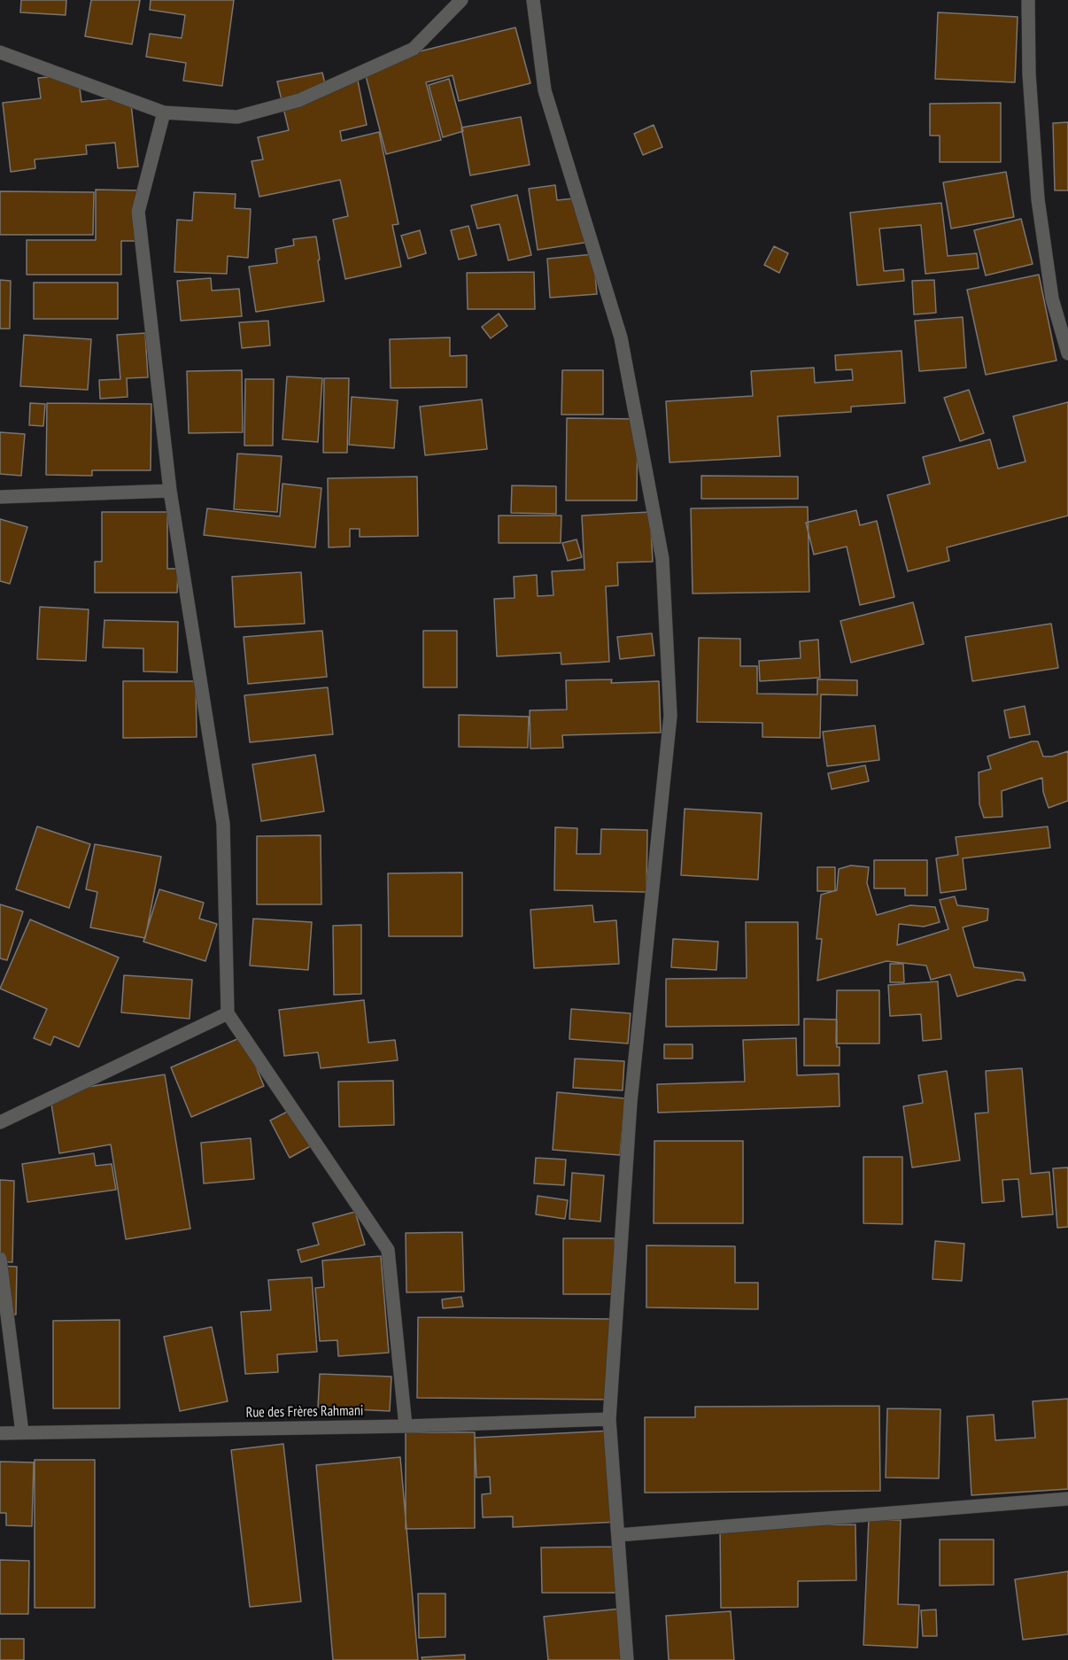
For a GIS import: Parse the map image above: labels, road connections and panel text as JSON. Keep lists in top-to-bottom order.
{
  "streets": {
    "street": ["Rue des Frères Rahmani"]
  }
}
